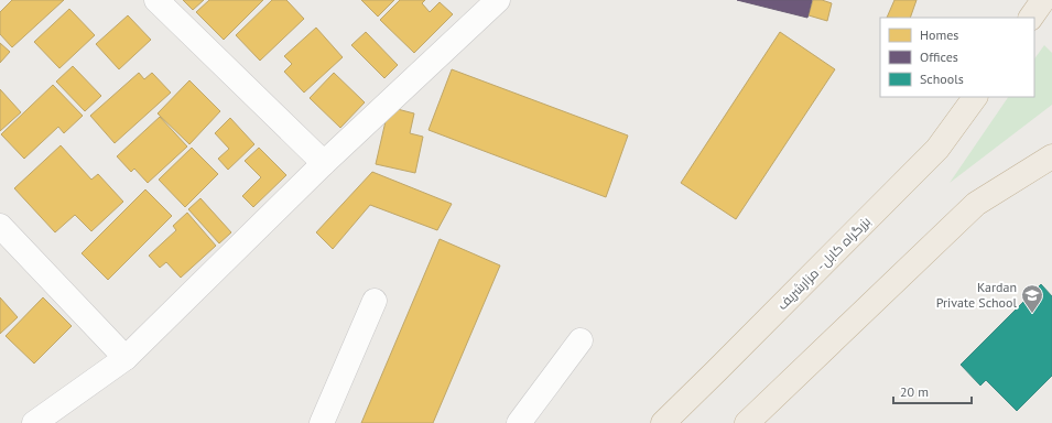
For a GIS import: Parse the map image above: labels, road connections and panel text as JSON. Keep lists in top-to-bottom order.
{
  "streets": {
    "highway": ["بزرگراه کابل - مزارشریف"]
  },
  "places": {
    "school or university": ["Kardan Private School"]
  },
  "legend": ["Homes", "Offices", "Schools"],
  "scale_bar": "20 m"
}
